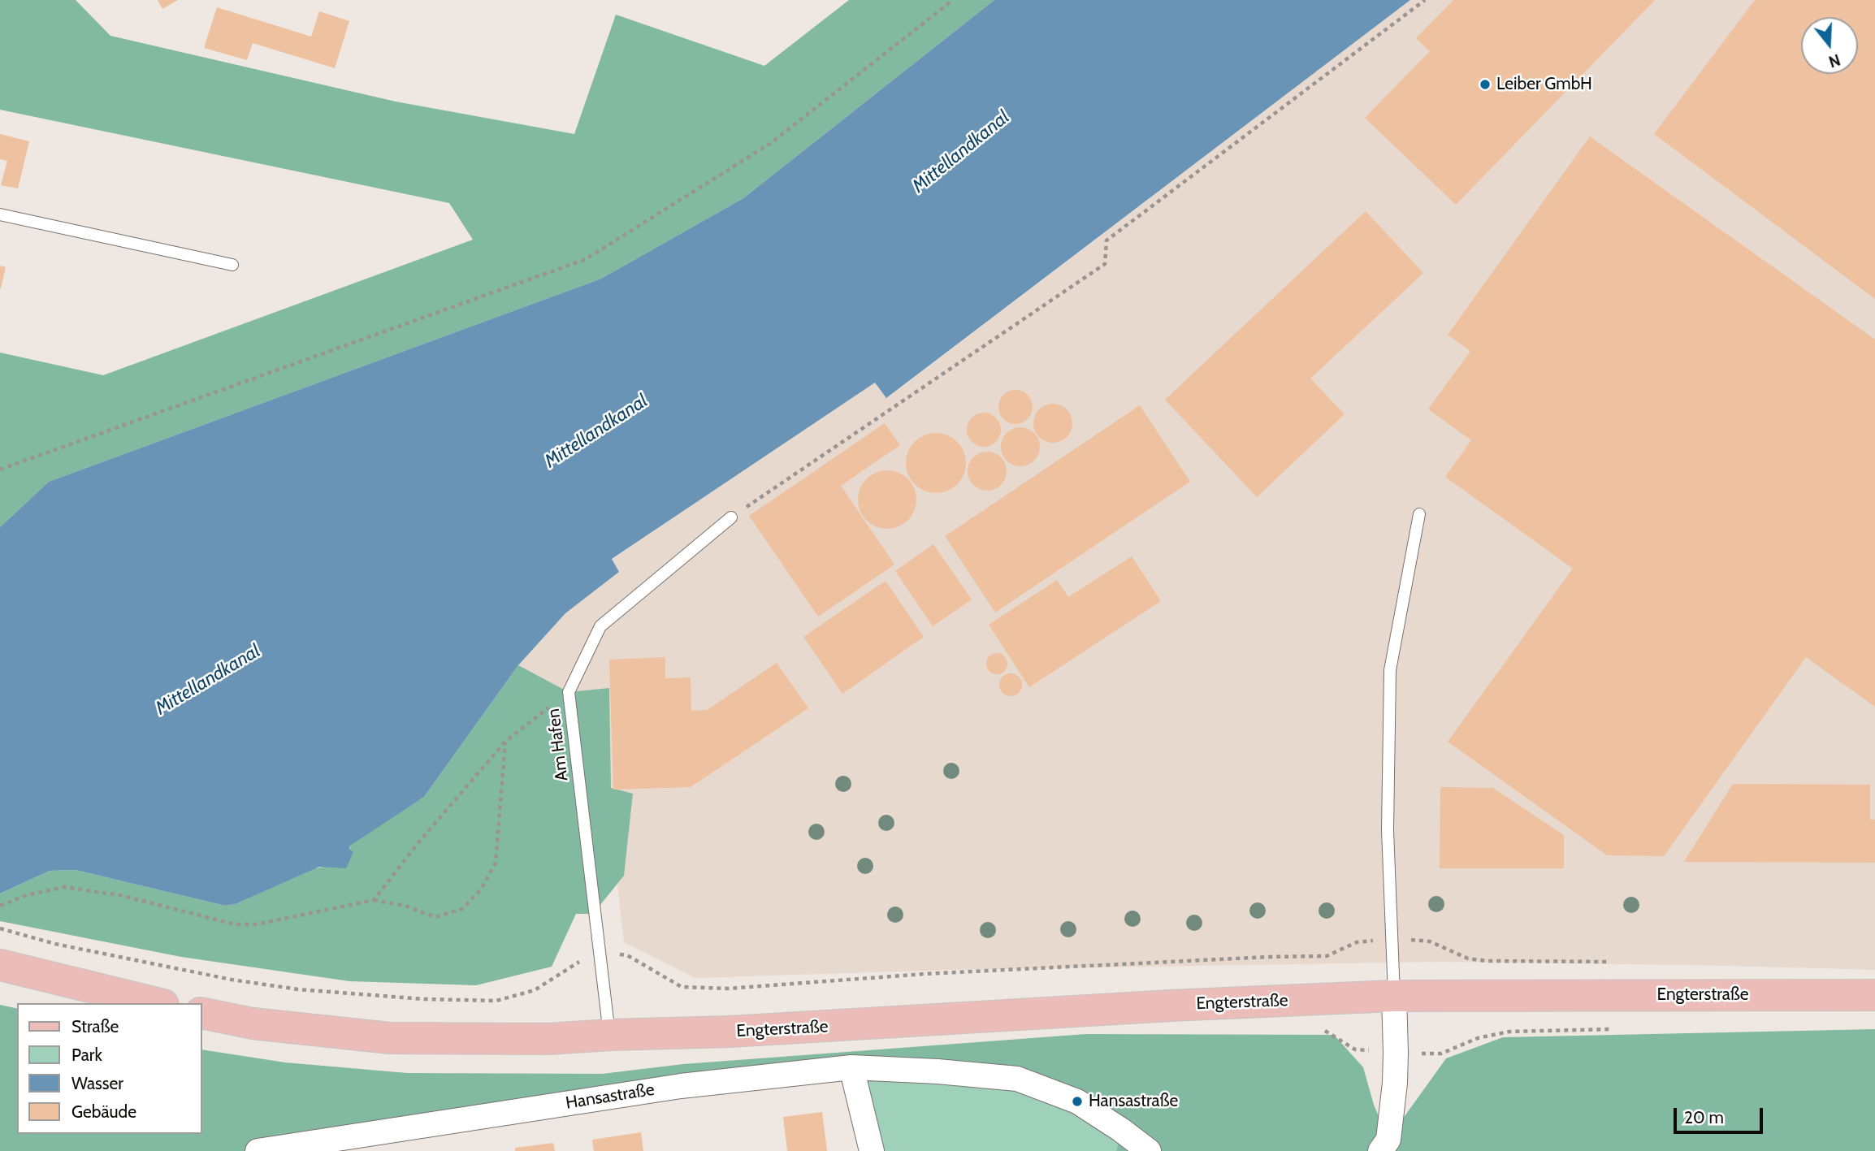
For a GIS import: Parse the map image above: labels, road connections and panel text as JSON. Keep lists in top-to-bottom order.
{
  "streets": {
    "main road": ["Engterstraße"],
    "street": ["Hansastraße"],
    "lane": ["Am Hafen"]
  },
  "crossings": [
    ["Am Hafen", "Engterstraße"]
  ],
  "water": ["Mittellandkanal"],
  "places": ["Leiber GmbH", "Hansastraße"],
  "legend": [
    "Straße",
    "Park",
    "Wasser",
    "Gebäude"
  ],
  "scale_bar": "20 m",
  "north": "bottom"
}
